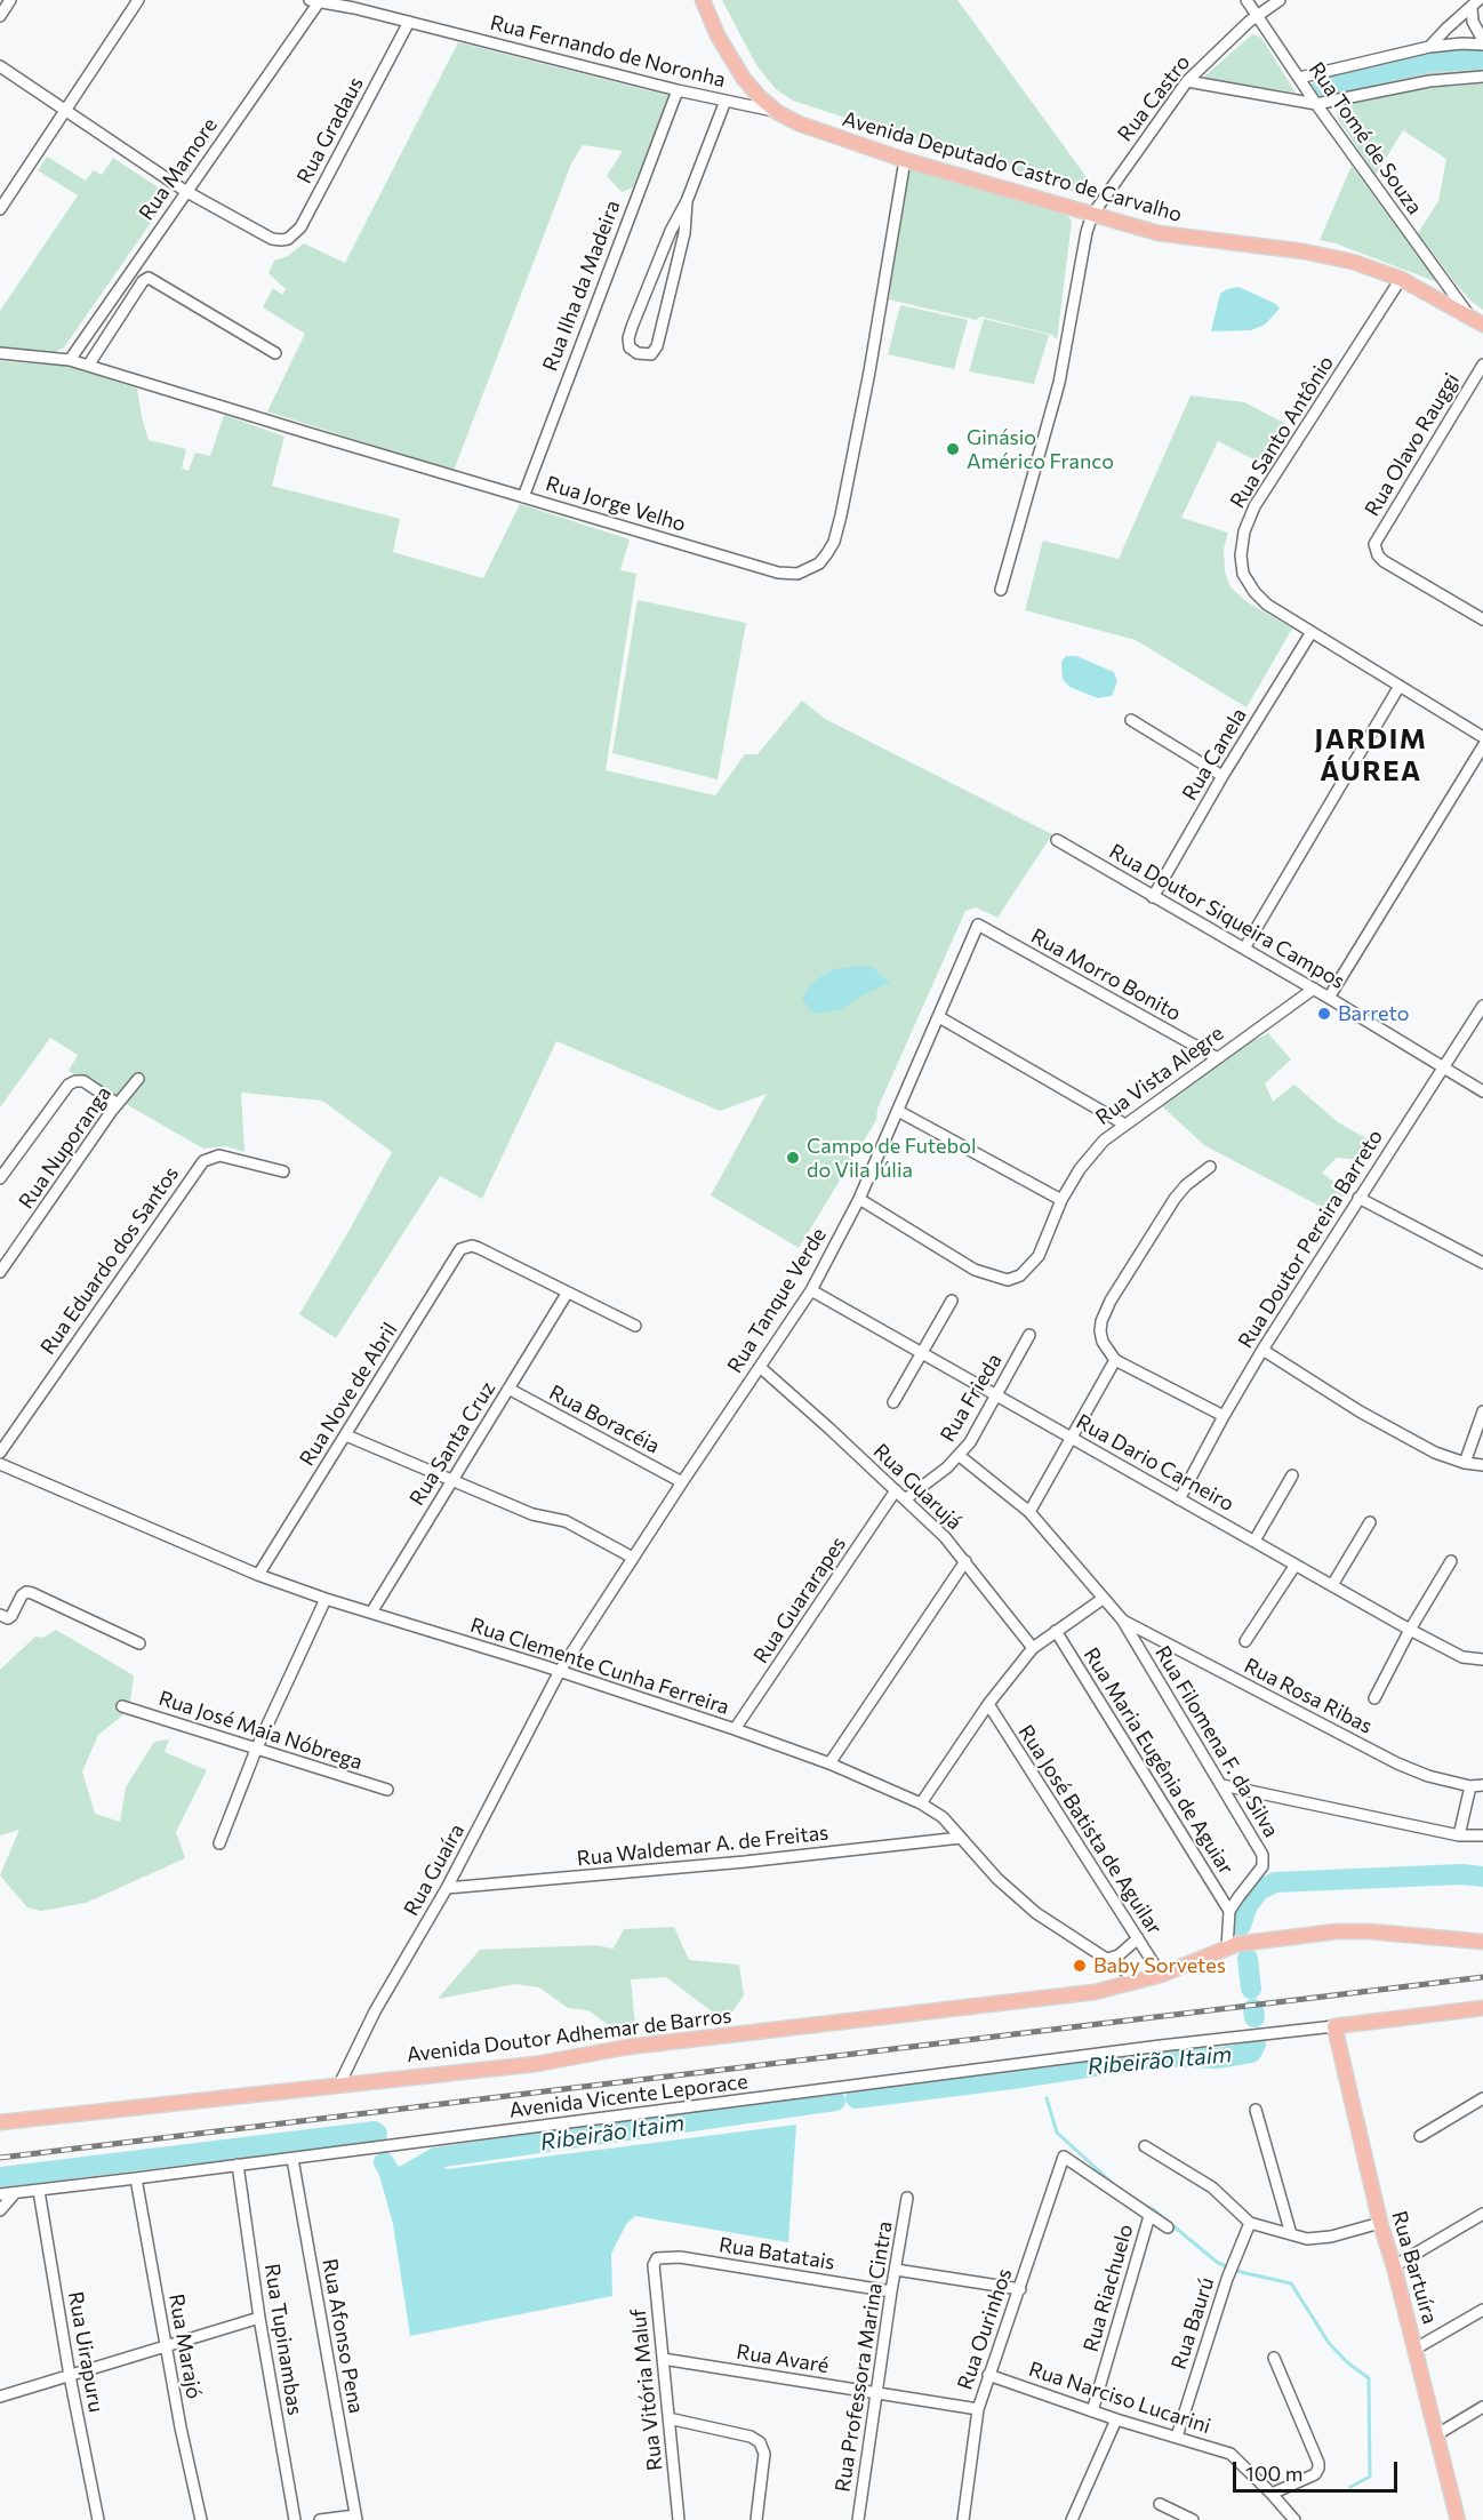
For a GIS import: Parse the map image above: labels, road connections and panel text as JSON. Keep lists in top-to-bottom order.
{
  "streets": {
    "main road": ["Avenida Deputado Castro de Carvalho", "Avenida Doutor Adhemar de Barros", "Rua Bartuíra"],
    "street": [
      "Rua Fernando de Noronha",
      "Rua Castro",
      "Rua Gradaus",
      "Rua Tomé de Souza",
      "Rua Mamore",
      "Rua Ilha da Madeira",
      "Rua Santo Antônio",
      "Rua Olavo Rauggi",
      "Rua Jorge Velho",
      "Rua Canela",
      "Rua Doutor Siqueira Campos",
      "Rua Morro Bonito",
      "Rua Vista Alegre",
      "Rua Nuporanga",
      "Rua Doutor Pereira Barreto",
      "Rua Eduardo dos Santos",
      "Rua Tanque Verde",
      "Rua Nove de Abril",
      "Rua Frieda",
      "Rua Boracéia",
      "Rua Santa Cruz",
      "Rua Dario Carneiro",
      "Rua Guarujá",
      "Rua Guararapes",
      "Rua Clemente Cunha Ferreira",
      "Rua Rosa Ribas",
      "Rua José Maia Nóbrega",
      "Rua Filomena F. da Silva",
      "Rua Maria Eugênia de Aguiar",
      "Rua José Batista de Aguilar",
      "Rua Waldemar A. de Freitas",
      "Rua Guaíra",
      "Avenida Vicente Leporace",
      "Rua Batatais",
      "Rua Riachuelo",
      "Rua Baurú",
      "Rua Ourinhos",
      "Rua Afonso Pena",
      "Rua Tupinambas",
      "Rua Marajó",
      "Rua Uirapuru",
      "Rua Professora Marina Cintra",
      "Rua Avaré",
      "Rua Vitória Maluf",
      "Rua Narciso Lucarini"
    ]
  },
  "crossings": [
    ["Rua Fernando de Noronha", "Rua Gradaus"],
    ["Rua Fernando de Noronha", "Avenida Deputado Castro de Carvalho"],
    ["Rua Fernando de Noronha", "Rua Mamore"],
    ["Rua Fernando de Noronha", "Rua Ilha da Madeira"],
    ["Rua Castro", "Rua Tomé de Souza"],
    ["Rua Castro", "Avenida Deputado Castro de Carvalho"],
    ["Rua Gradaus", "Rua Mamore"],
    ["Rua Tomé de Souza", "Avenida Deputado Castro de Carvalho"],
    ["Avenida Deputado Castro de Carvalho", "Rua Santo Antônio"],
    ["Avenida Deputado Castro de Carvalho", "Rua Jorge Velho"],
    ["Rua Mamore", "Rua Jorge Velho"],
    ["Rua Ilha da Madeira", "Rua Jorge Velho"],
    ["Rua Santo Antônio", "Rua Canela"],
    ["Rua Canela", "Rua Doutor Siqueira Campos"],
    ["Rua Doutor Siqueira Campos", "Rua Vista Alegre"],
    ["Rua Doutor Siqueira Campos", "Rua Doutor Pereira Barreto"],
    ["Rua Morro Bonito", "Rua Vista Alegre"],
    ["Rua Morro Bonito", "Rua Tanque Verde"],
    ["Rua Vista Alegre", "Rua Tanque Verde"],
    ["Rua Doutor Pereira Barreto", "Rua Dario Carneiro"],
    ["Rua Tanque Verde", "Rua Boracéia"],
    ["Rua Tanque Verde", "Rua Dario Carneiro"],
    ["Rua Tanque Verde", "Rua Guarujá"],
    ["Rua Tanque Verde", "Rua Clemente Cunha Ferreira"],
    ["Rua Tanque Verde", "Rua Guaíra"],
    ["Rua Nove de Abril", "Rua Santa Cruz"],
    ["Rua Nove de Abril", "Rua Clemente Cunha Ferreira"],
    ["Rua Frieda", "Rua Dario Carneiro"],
    ["Rua Frieda", "Rua Guarujá"],
    ["Rua Frieda", "Rua Filomena F. da Silva"],
    ["Rua Boracéia", "Rua Santa Cruz"],
    ["Rua Santa Cruz", "Rua Clemente Cunha Ferreira"],
    ["Rua Guarujá", "Rua Guararapes"],
    ["Rua Guararapes", "Rua Clemente Cunha Ferreira"],
    ["Rua Clemente Cunha Ferreira", "Rua Waldemar A. de Freitas"],
    ["Rua Clemente Cunha Ferreira", "Rua Guaíra"],
    ["Rua Clemente Cunha Ferreira", "Avenida Doutor Adhemar de Barros"],
    ["Rua Rosa Ribas", "Rua Filomena F. da Silva"],
    ["Rua Filomena F. da Silva", "Rua Maria Eugênia de Aguiar"],
    ["Rua José Batista de Aguilar", "Avenida Doutor Adhemar de Barros"],
    ["Rua Waldemar A. de Freitas", "Rua Guaíra"],
    ["Rua Guaíra", "Avenida Doutor Adhemar de Barros"],
    ["Avenida Vicente Leporace", "Rua Bartuíra"],
    ["Avenida Vicente Leporace", "Rua Afonso Pena"],
    ["Avenida Vicente Leporace", "Rua Tupinambas"],
    ["Avenida Vicente Leporace", "Rua Marajó"],
    ["Avenida Vicente Leporace", "Rua Uirapuru"],
    ["Rua Batatais", "Rua Professora Marina Cintra"],
    ["Rua Batatais", "Rua Vitória Maluf"],
    ["Rua Riachuelo", "Rua Ourinhos"],
    ["Rua Riachuelo", "Rua Narciso Lucarini"],
    ["Rua Baurú", "Rua Narciso Lucarini"],
    ["Rua Ourinhos", "Rua Avaré"],
    ["Rua Ourinhos", "Rua Narciso Lucarini"],
    ["Rua Professora Marina Cintra", "Rua Avaré"],
    ["Rua Avaré", "Rua Vitória Maluf"]
  ],
  "districts": ["JARDIM ÁUREA"],
  "water": ["Ribeirão Itaim"],
  "places": [
    "Ginásio Américo Franco",
    "Barreto",
    "Campo de Futebol do Vila Júlia",
    "Baby Sorvetes"
  ],
  "scale_bar": "100 m"
}
